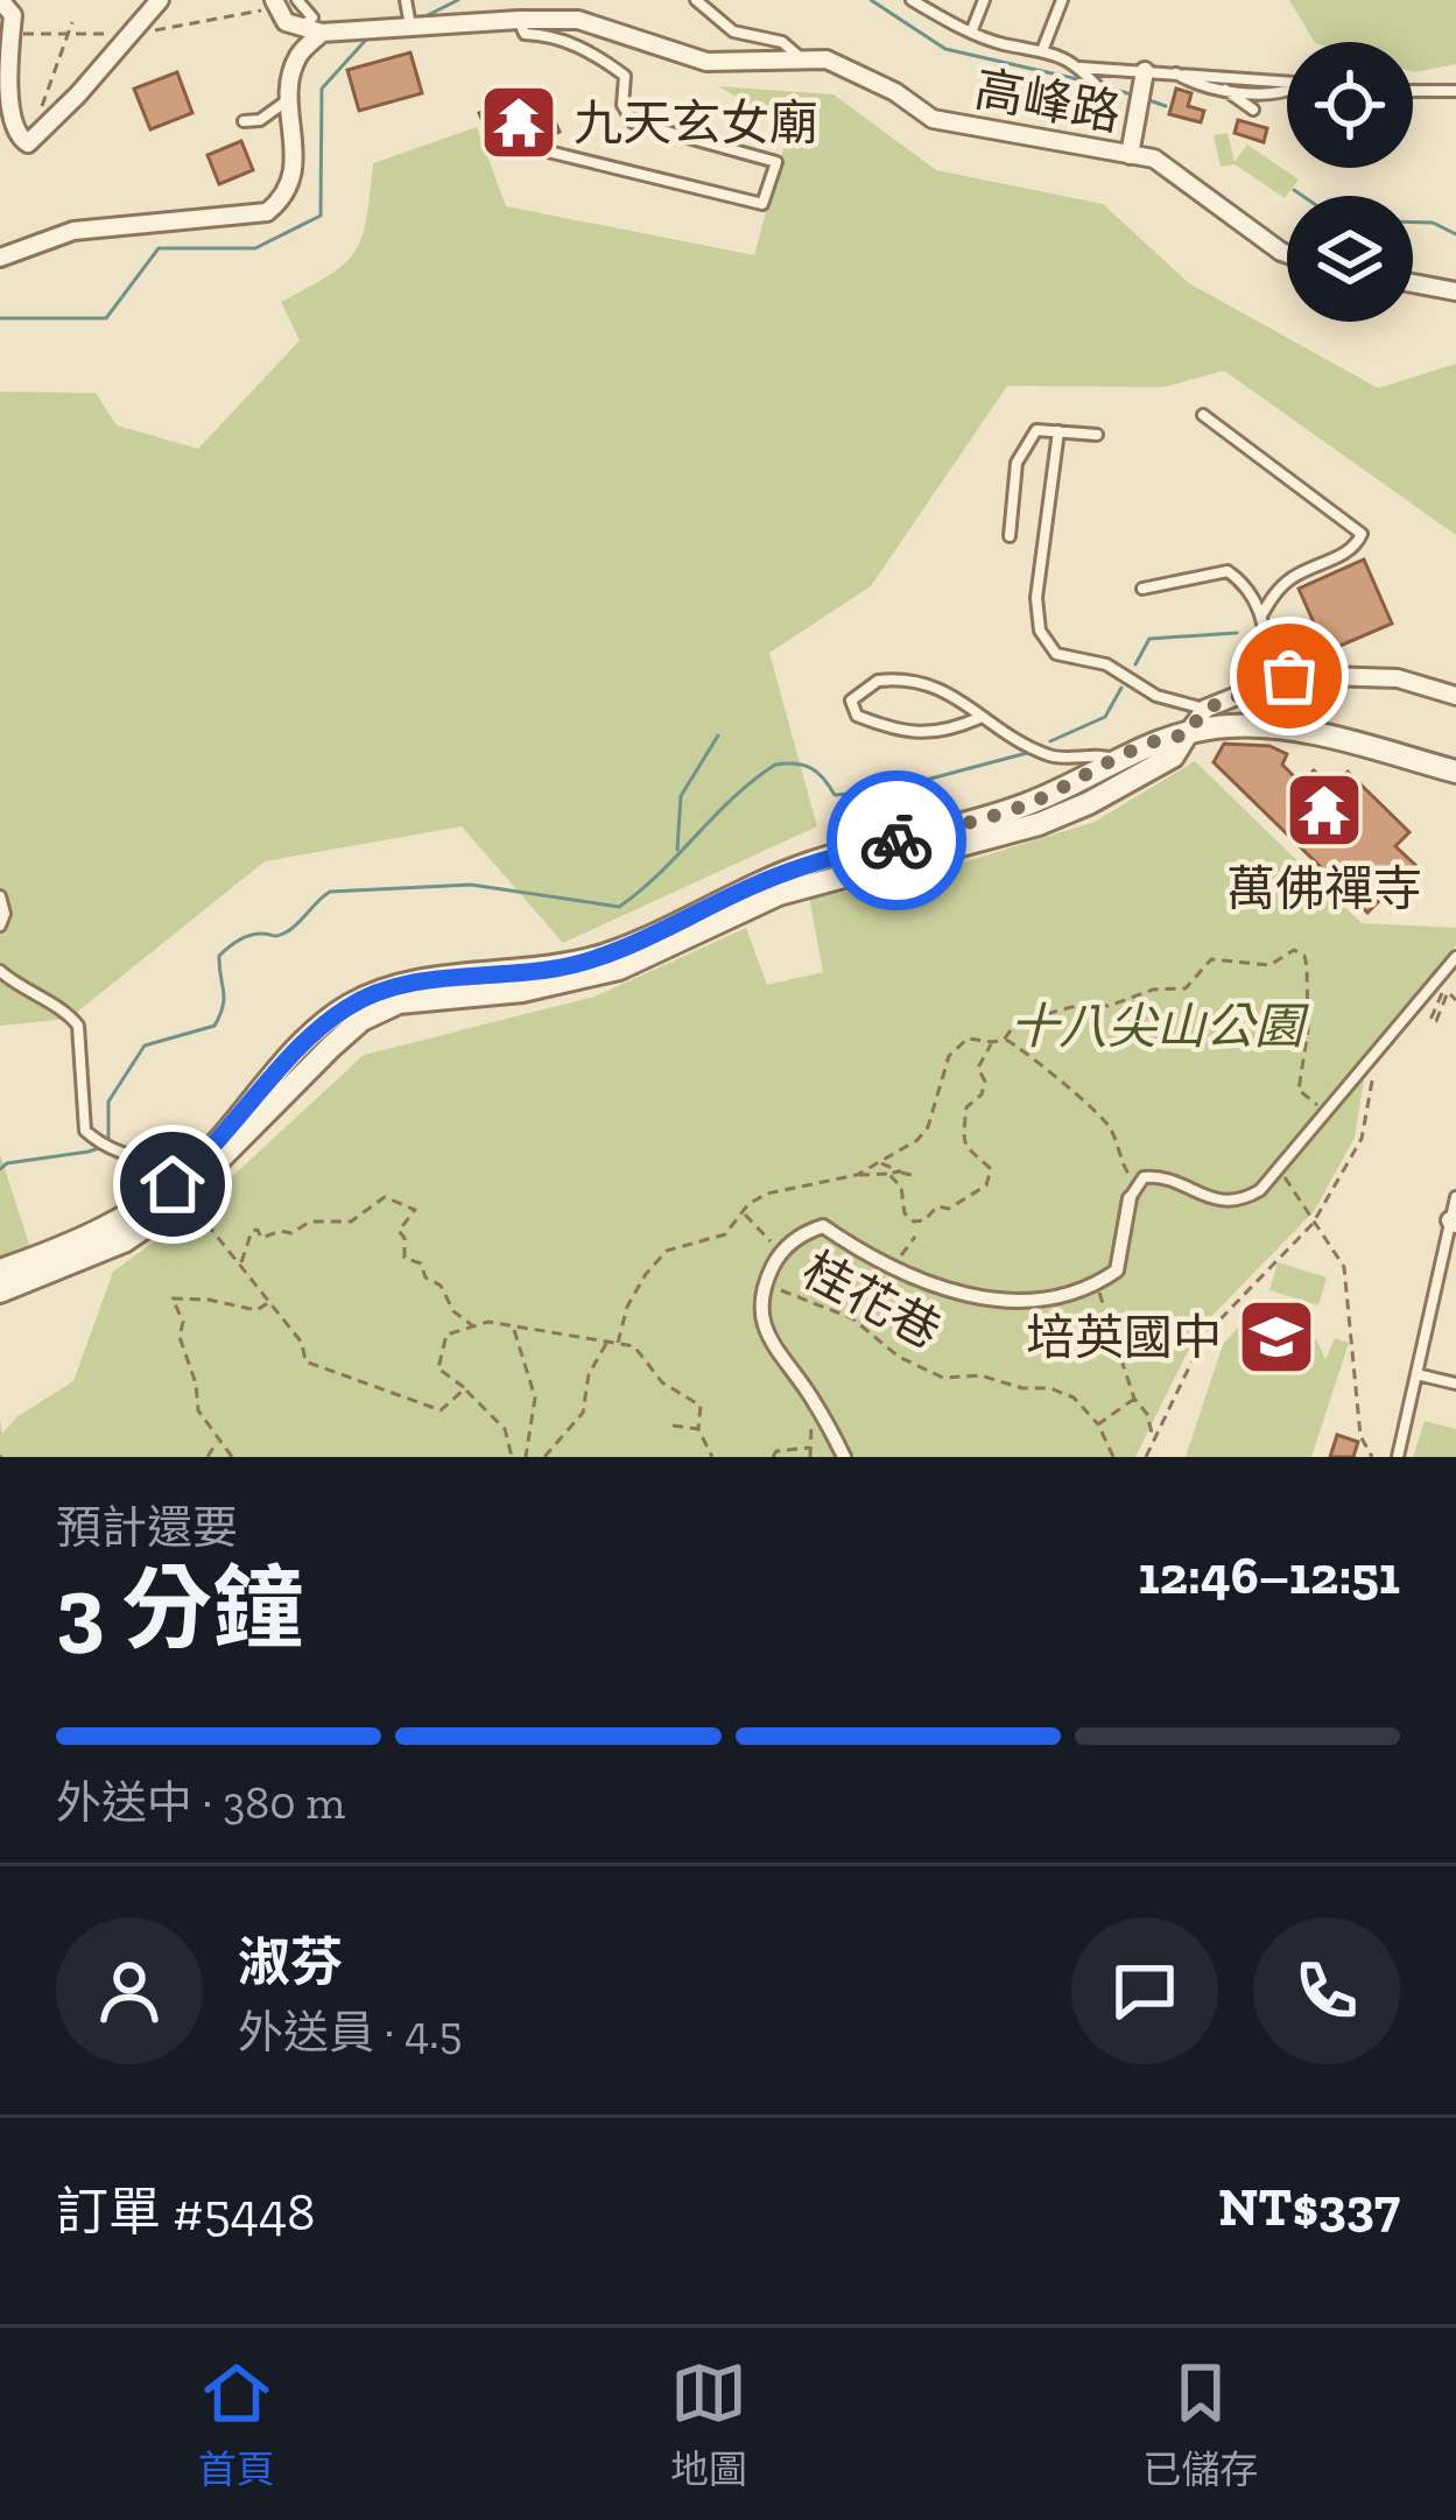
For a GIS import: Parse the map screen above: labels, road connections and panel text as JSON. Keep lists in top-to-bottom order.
{
  "streets": {
    "street": ["高峰路"],
    "path": ["桂花巷"]
  },
  "parks": ["十八尖山公園"],
  "places": {
    "temple": ["九天玄女廟", "萬佛禪寺"],
    "school or university": ["培英國中"]
  },
  "page": {
    "heading": ["3 分鐘", "預計還要", "12:46–12:51"],
    "panel": [
      "淑芬",
      "外送員 · 4.5",
      "訂單 #5448",
      "NT$337"
    ],
    "bar": "外送中 · 380 m",
    "tabs": ["首頁", "地圖", "已儲存"]
  }
}
